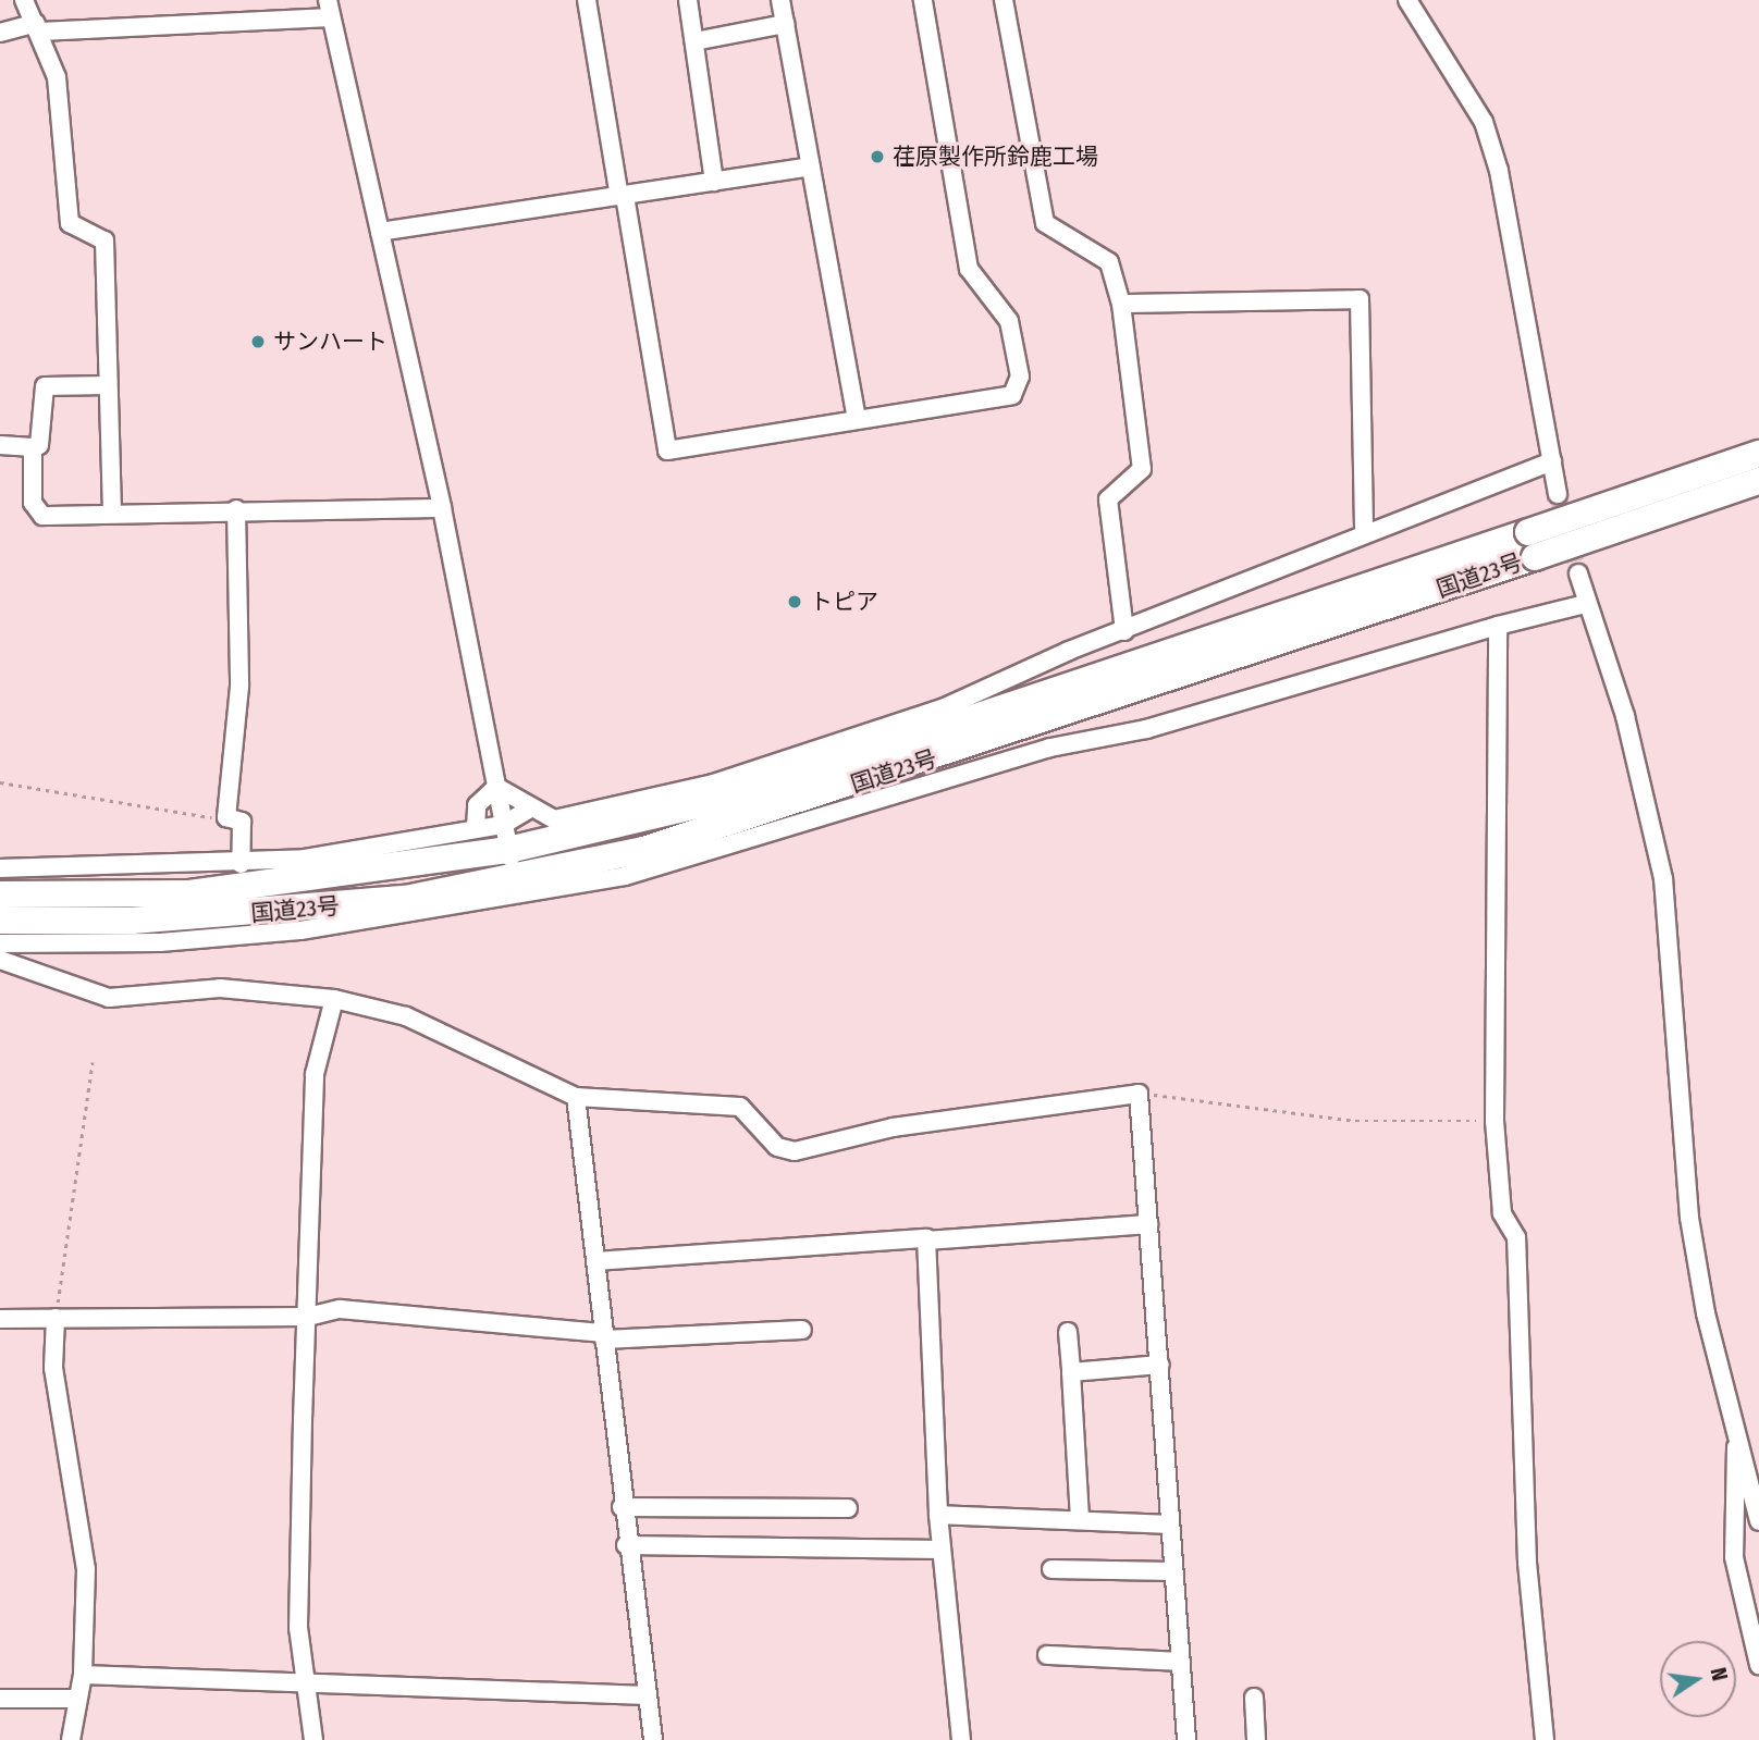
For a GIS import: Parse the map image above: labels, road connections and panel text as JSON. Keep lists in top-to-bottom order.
{
  "streets": {
    "highway": ["国道23号"]
  },
  "places": ["荏原製作所鈴鹿工場", "サンハート", "トピア"],
  "north": "right"
}
